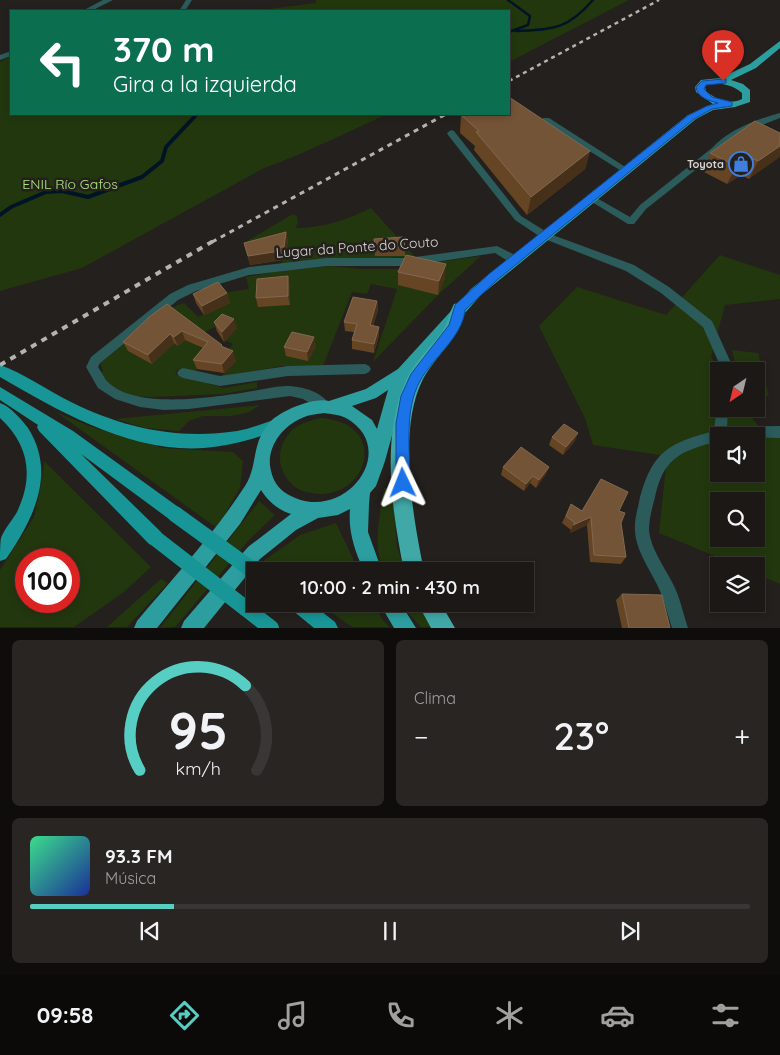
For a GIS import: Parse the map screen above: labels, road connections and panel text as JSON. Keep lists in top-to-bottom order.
{
  "streets": {
    "street": ["Lugar da Ponte do Couto"]
  },
  "parks": ["ENIL Río Gafos"],
  "places": {
    "shop": ["Toyota"]
  },
  "north": "bottom left",
  "page": {
    "turn": ["370 m", "Gira a la izquierda"],
    "limit": "100",
    "trip": "10:00 · 2 min · 430 m",
    "tile": "Clima",
    "heat": ["−", "23°", "+"],
    "song": ["93.3 FM", "Música"],
    "tabs": "09:58",
    "gauge": ["95", "km/h"]
  }
}
